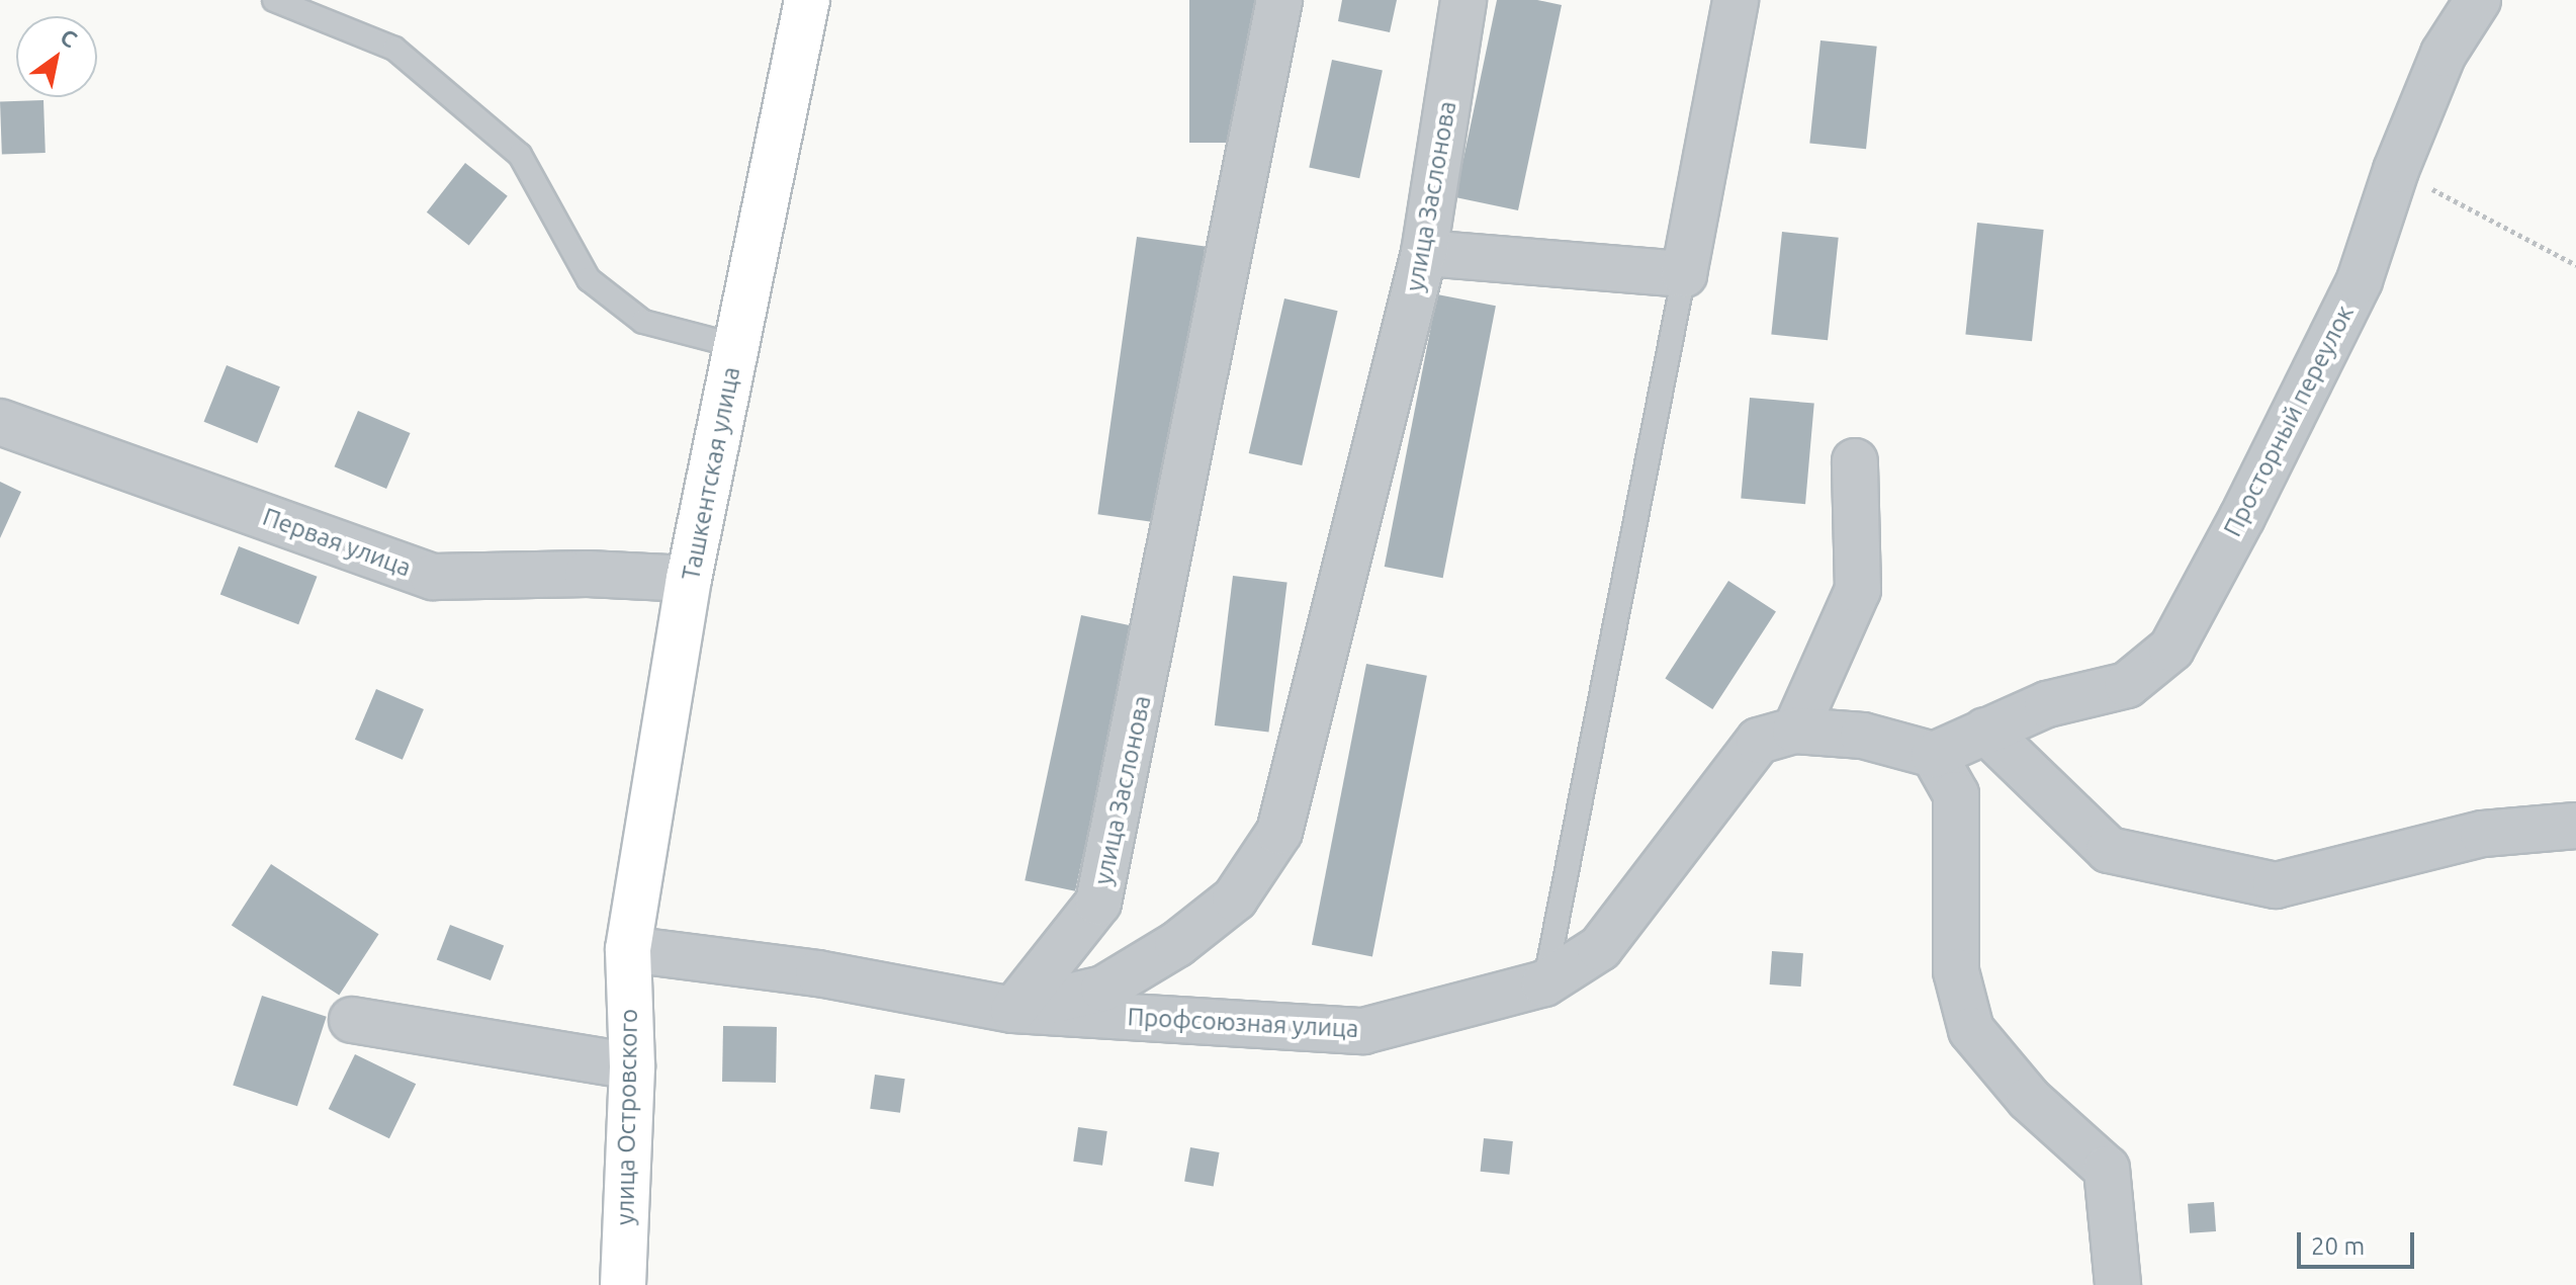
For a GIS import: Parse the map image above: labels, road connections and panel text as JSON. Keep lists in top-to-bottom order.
{
  "streets": {
    "main road": ["Ташкентская улица", "улица Островского"],
    "street": [
      "улица Заслонова",
      "Просторный переулок",
      "Первая улица",
      "Профсоюзная улица"
    ]
  },
  "crossings": [
    ["улица Заслонова", "Профсоюзная улица"],
    ["Ташкентская улица", "Первая улица"],
    ["Ташкентская улица", "Профсоюзная улица"],
    ["Ташкентская улица", "улица Островского"],
    ["Профсоюзная улица", "улица Островского"]
  ],
  "scale_bar": "20 m",
  "north": "top right"
}
